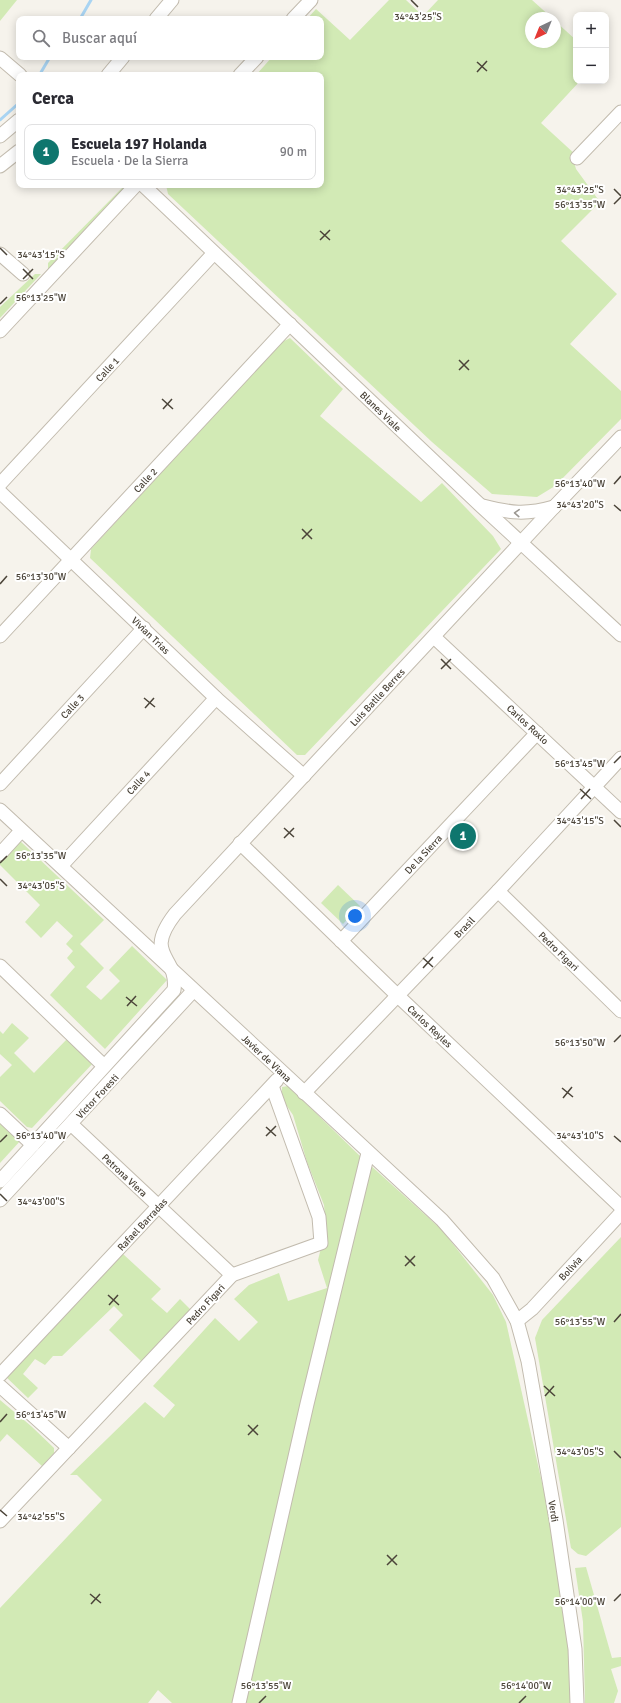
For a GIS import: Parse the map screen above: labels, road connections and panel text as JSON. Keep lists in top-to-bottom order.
{
  "streets": {
    "street": [
      "Calle 1",
      "Blanes Viale",
      "Calle 2",
      "Vivian Trias",
      "Luis Batlle Berres",
      "Calle 3",
      "Carlos Roxlo",
      "Calle 4",
      "De la Sierra",
      "Brasil",
      "Pedro Figari",
      "Carlos Reyles",
      "Javier de Viana",
      "Víctor Foresti",
      "Petrona Viera",
      "Rafael Barradas",
      "Bolivia",
      "Verdi"
    ]
  },
  "crossings": [
    ["Calle 1", "Blanes Viale"],
    ["Blanes Viale", "Calle 2"],
    ["Blanes Viale", "Luis Batlle Berres"],
    ["Calle 2", "Vivian Trias"],
    ["Vivian Trias", "Luis Batlle Berres"],
    ["Vivian Trias", "Calle 3"],
    ["Vivian Trias", "Calle 4"],
    ["Luis Batlle Berres", "Carlos Roxlo"],
    ["Luis Batlle Berres", "Carlos Reyles"],
    ["Luis Batlle Berres", "Javier de Viana"],
    ["Luis Batlle Berres", "Víctor Foresti"],
    ["Carlos Roxlo", "De la Sierra"],
    ["Carlos Roxlo", "Brasil"],
    ["Calle 4", "Javier de Viana"],
    ["De la Sierra", "Carlos Reyles"],
    ["Brasil", "Pedro Figari"],
    ["Brasil", "Carlos Reyles"],
    ["Brasil", "Javier de Viana"],
    ["Pedro Figari", "Petrona Viera"],
    ["Pedro Figari", "Rafael Barradas"],
    ["Javier de Viana", "Víctor Foresti"],
    ["Javier de Viana", "Rafael Barradas"],
    ["Javier de Viana", "Bolivia"],
    ["Javier de Viana", "Verdi"],
    ["Víctor Foresti", "Petrona Viera"],
    ["Petrona Viera", "Rafael Barradas"],
    ["Bolivia", "Verdi"]
  ],
  "north": "bottom left",
  "page": {
    "map_buttons": ["+", "−"],
    "search": "Buscar aquí",
    "heading": "Cerca",
    "list": [
      {
        "mark": "1",
        "name": "Escuela 197 Holanda",
        "note": "Escuela · De la Sierra",
        "value": "90 m"
      }
    ],
    "pins": "1"
  },
  "coordinates": [
    "34°43'25\"S",
    "56°13'35\"W",
    "34°43'15\"S",
    "56°13'25\"W",
    "56°13'40\"W",
    "34°43'20\"S",
    "56°13'30\"W",
    "56°13'45\"W",
    "34°43'05\"S",
    "56°13'50\"W",
    "34°43'10\"S",
    "34°43'00\"S",
    "56°13'55\"W",
    "34°42'55\"S",
    "56°14'00\"W"
  ]
}
